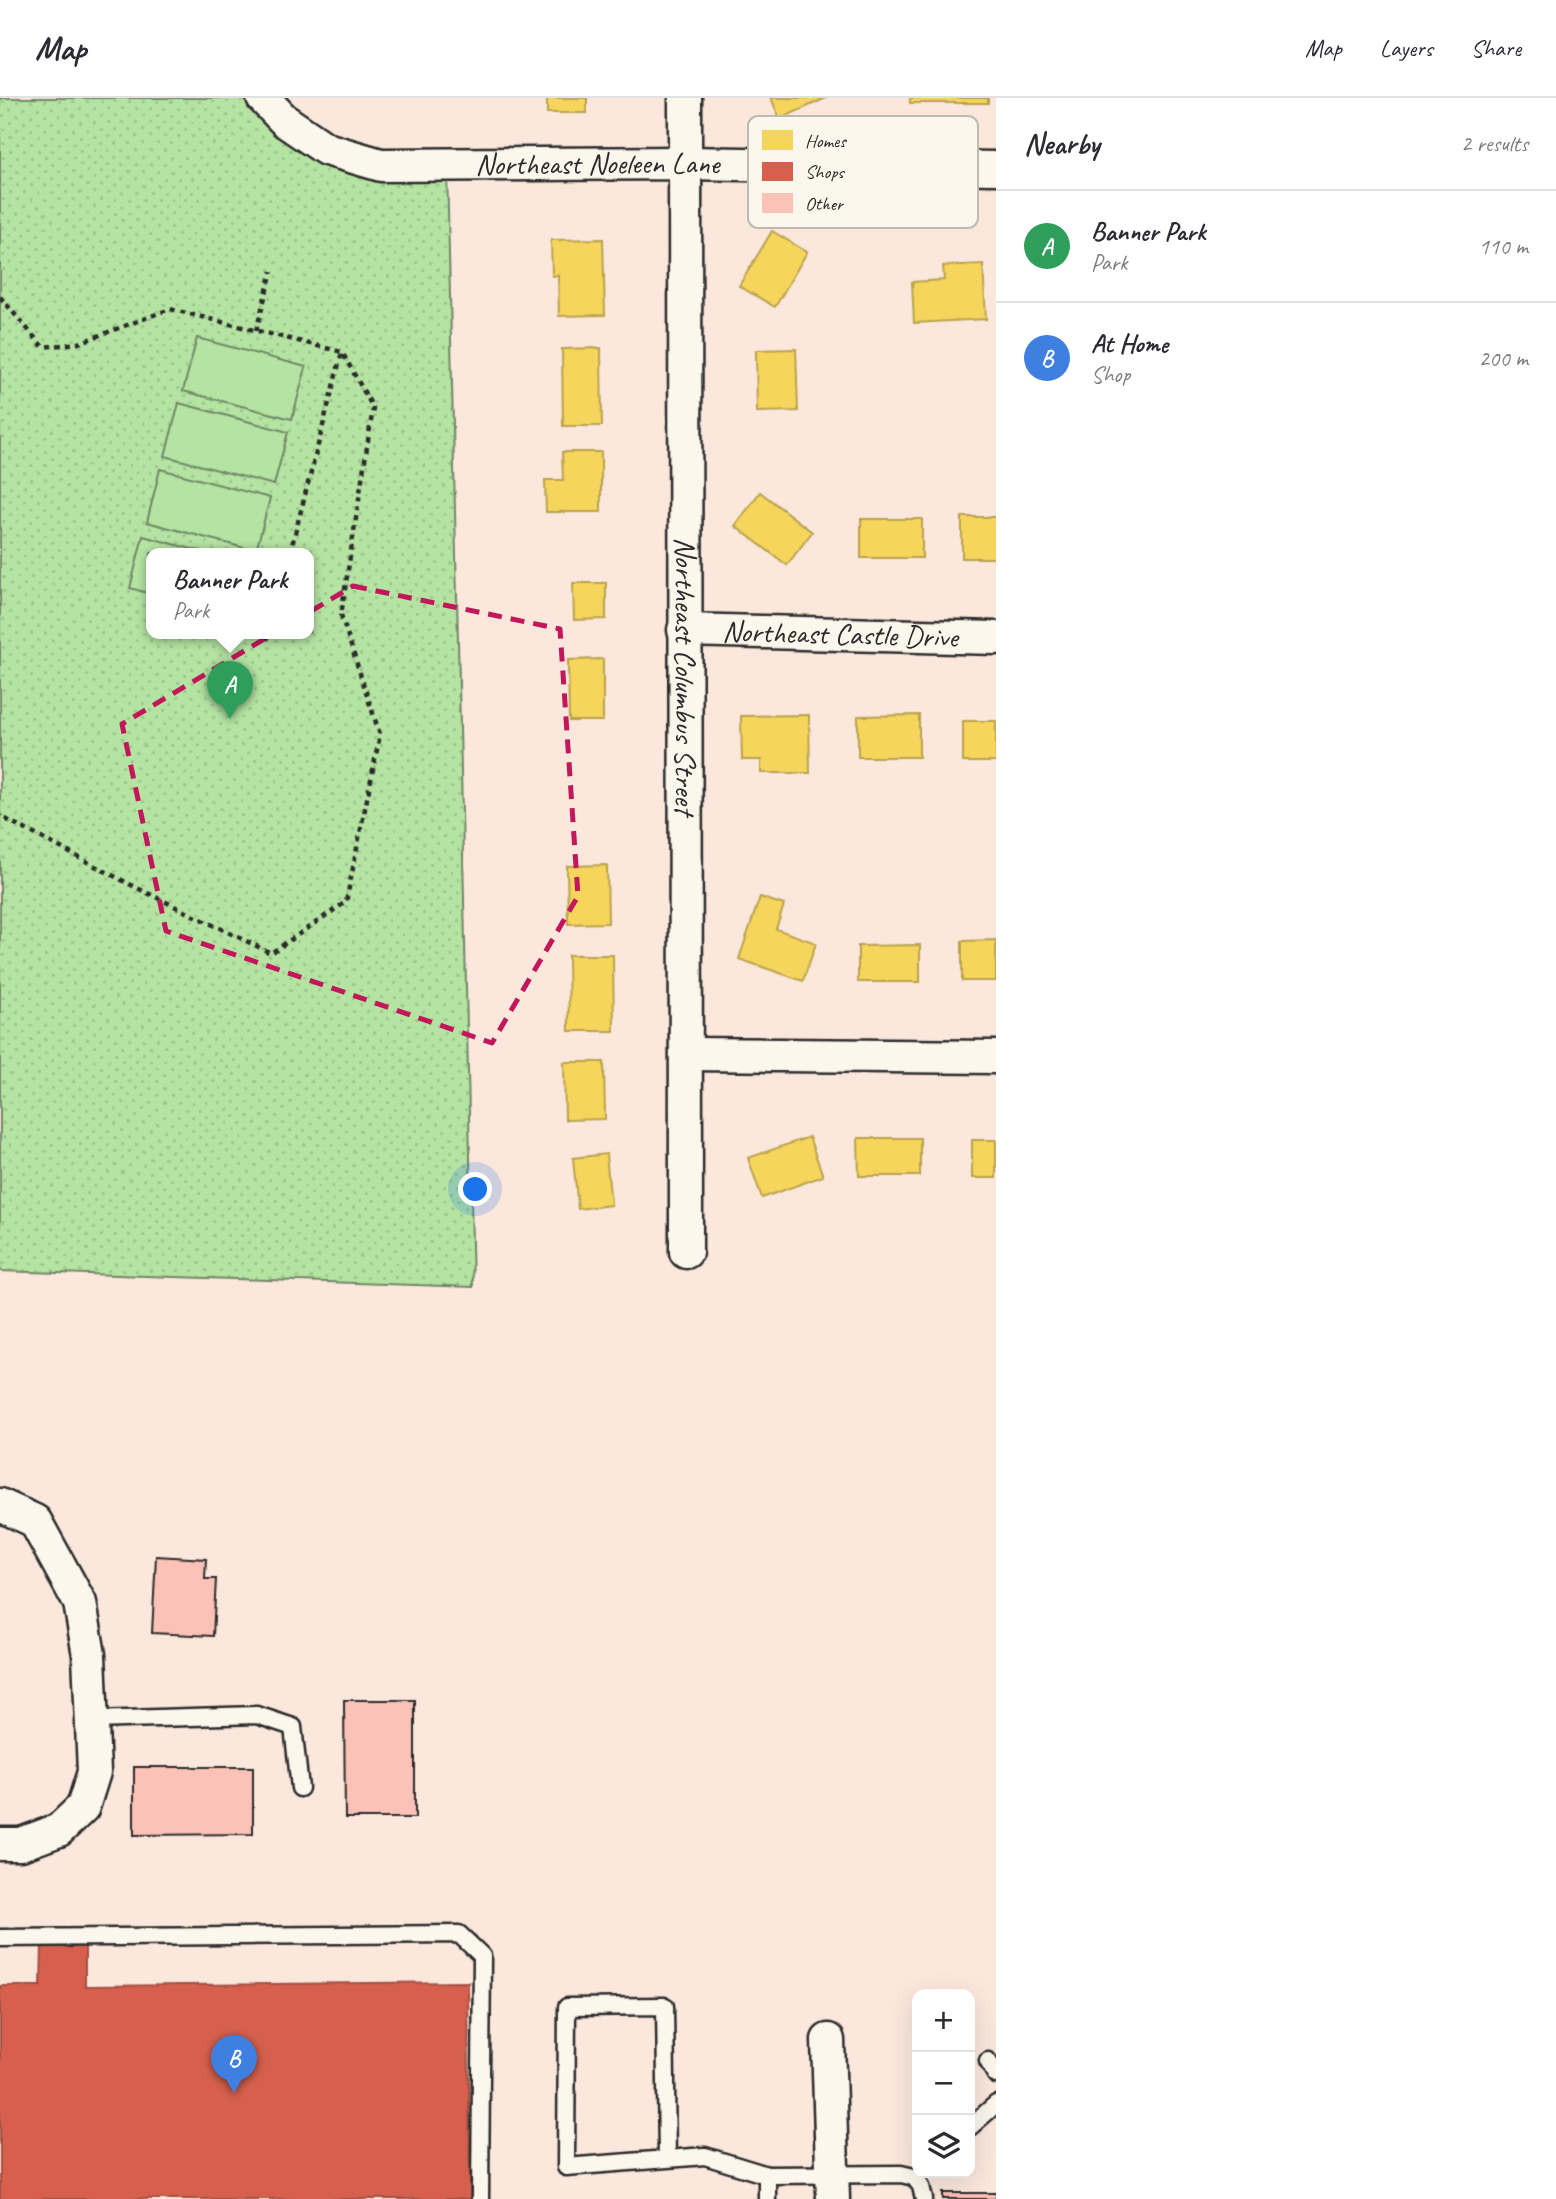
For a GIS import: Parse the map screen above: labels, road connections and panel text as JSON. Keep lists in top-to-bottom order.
{
  "streets": {
    "street": ["Northeast Noeleen Lane", "Northeast Castle Drive", "Northeast Columbus Street"]
  },
  "crossings": [
    ["Northeast Noeleen Lane", "Northeast Columbus Street"],
    ["Northeast Castle Drive", "Northeast Columbus Street"]
  ],
  "legend": ["Homes", "Shops", "Other"],
  "page": {
    "header": "Map",
    "nav": ["Map", "Layers", "Share"],
    "heading": ["Nearby", "2 results"],
    "list": [
      {
        "mark": "A",
        "name": "Banner Park",
        "note": "Park",
        "value": "110 m"
      },
      {
        "mark": "B",
        "name": "At Home",
        "note": "Shop",
        "value": "200 m"
      }
    ],
    "popup": ["Banner Park", "Park"],
    "pins": ["A", "B"],
    "map_buttons": ["+", "−"]
  }
}
